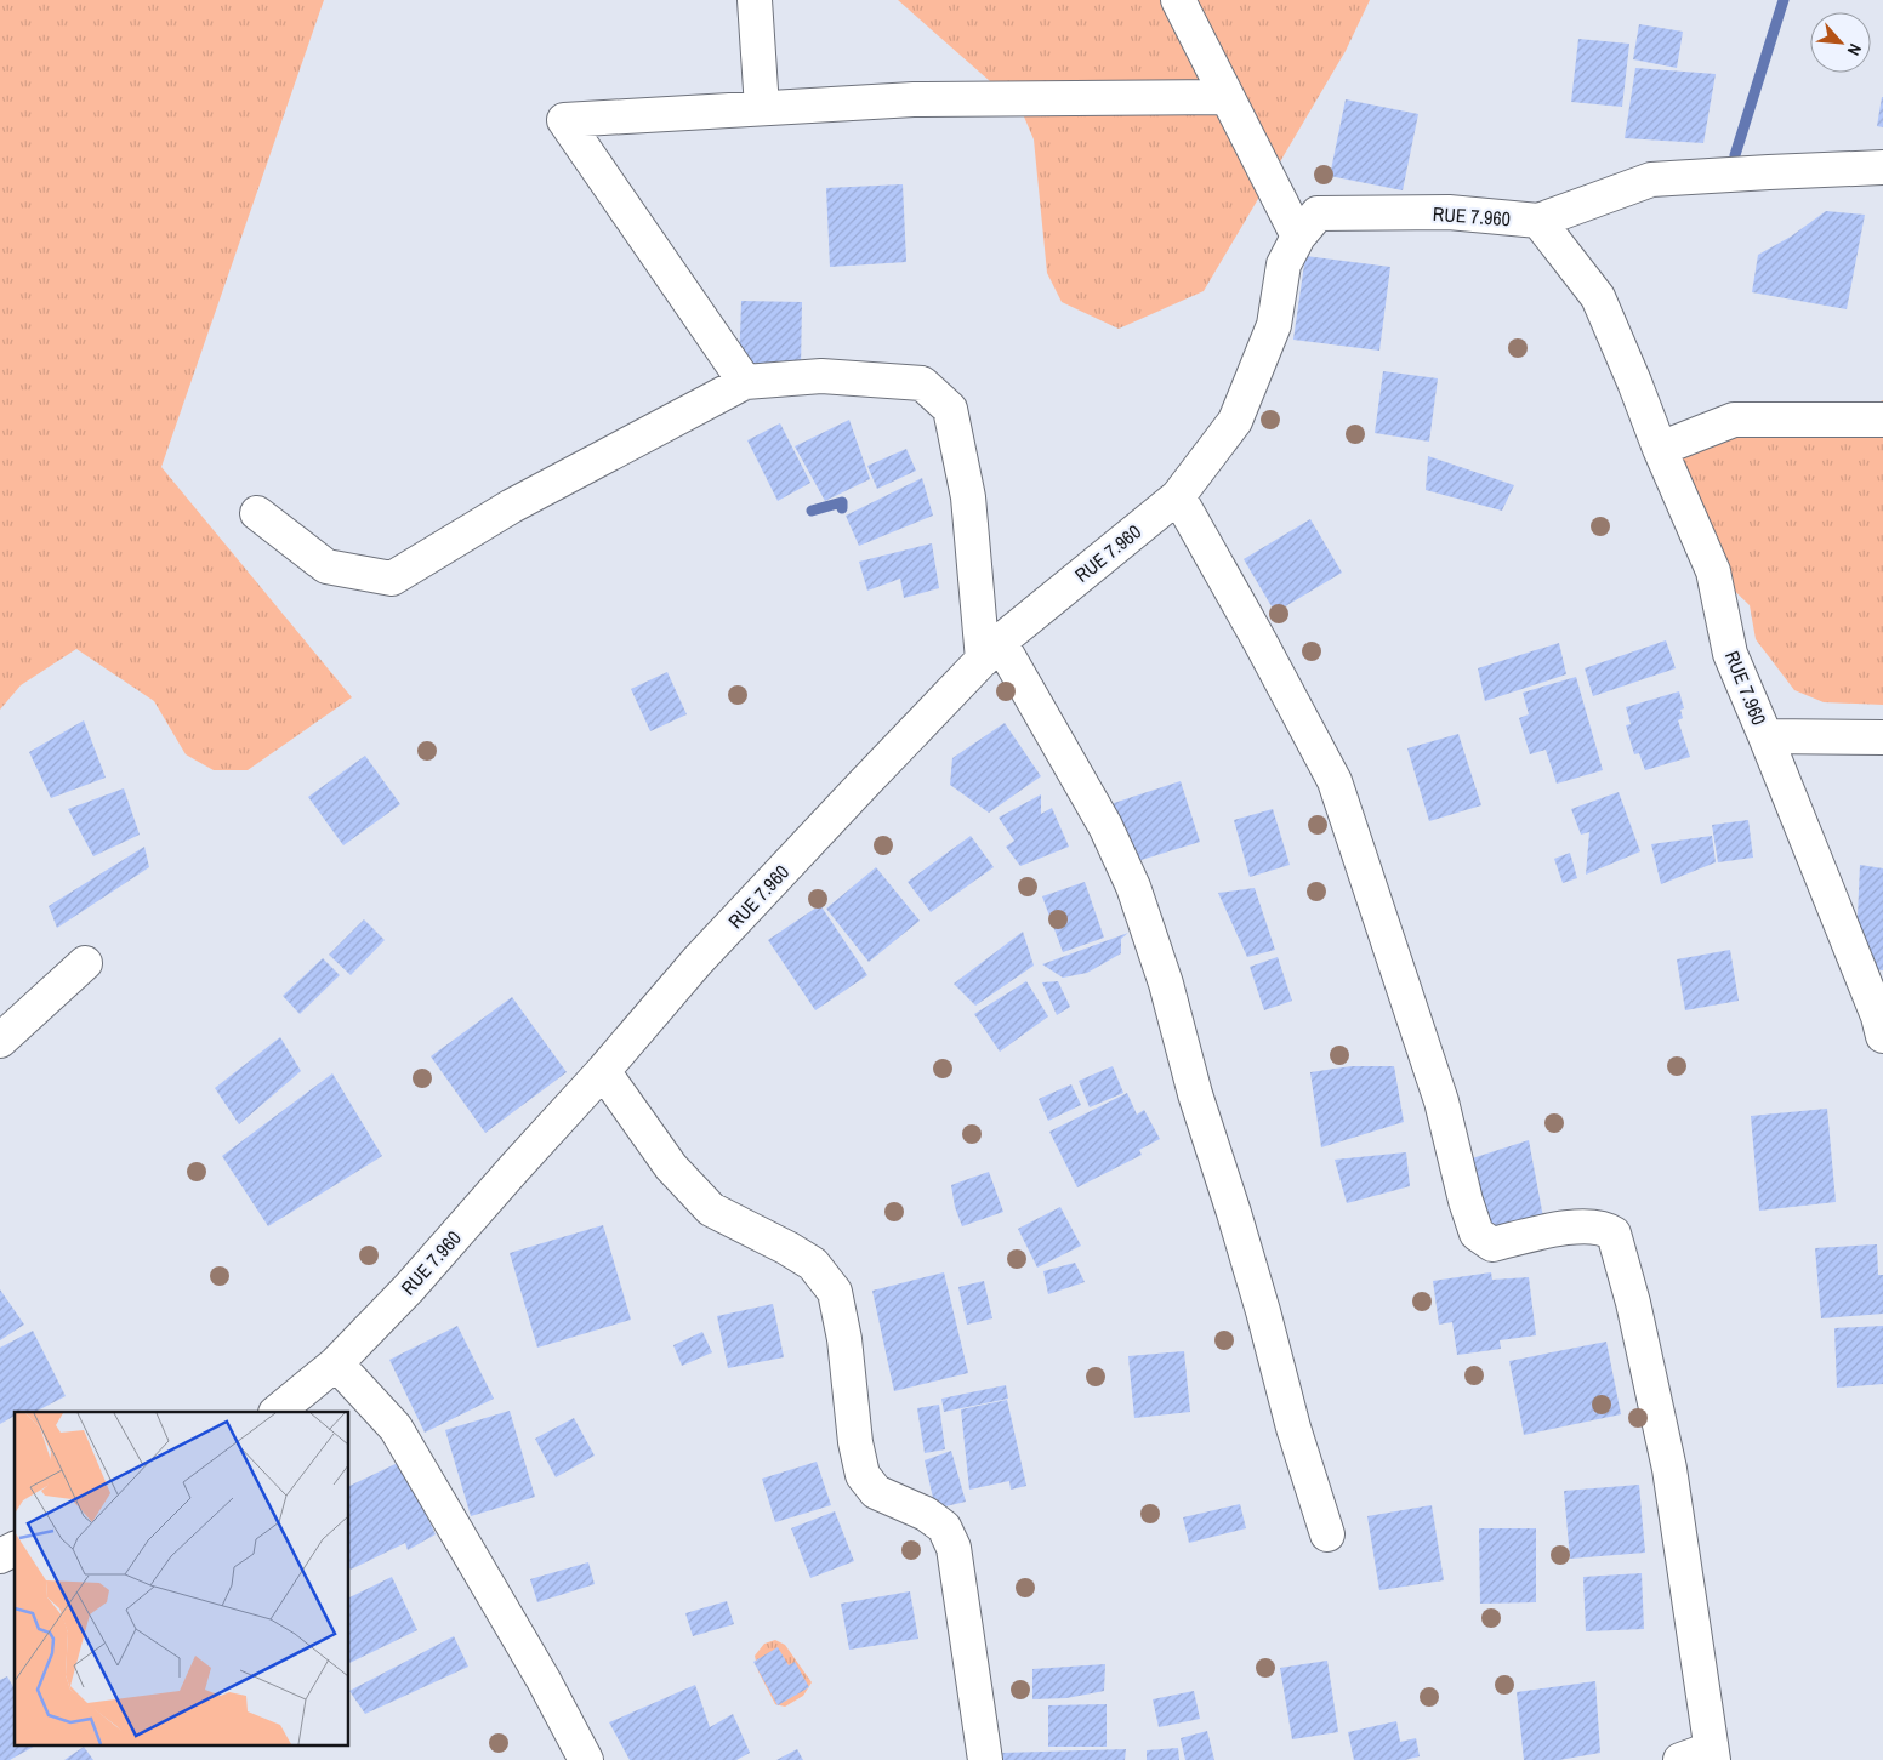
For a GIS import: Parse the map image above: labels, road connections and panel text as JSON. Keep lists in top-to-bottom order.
{
  "streets": {
    "street": ["RUE 7.960"]
  },
  "north": "bottom right"
}
